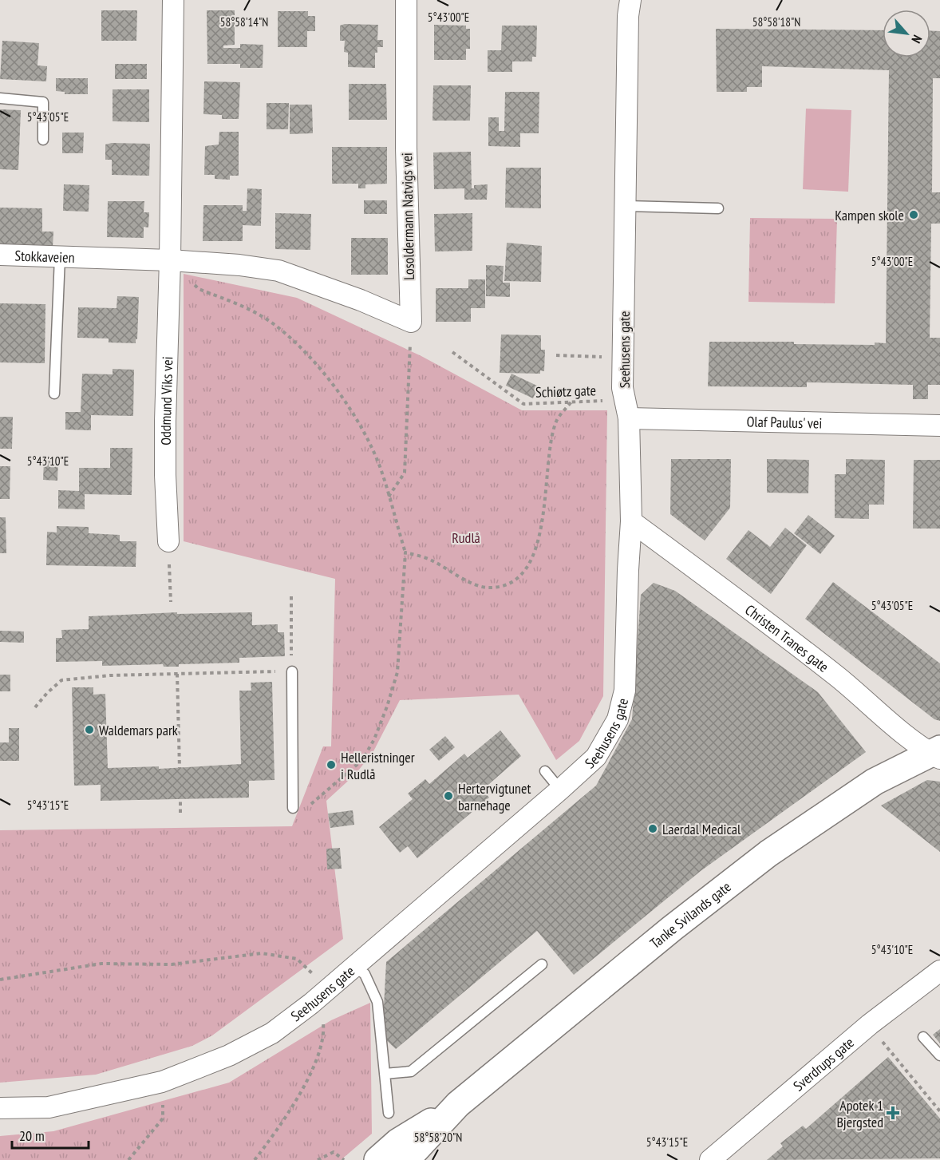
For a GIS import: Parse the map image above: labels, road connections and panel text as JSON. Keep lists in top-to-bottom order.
{
  "streets": {
    "main road": ["Tanke Svilands gate"],
    "street": [
      "Losoldermann Natvigs vei",
      "Stokkaveien",
      "Seehusens gate",
      "Oddmund Viks vei",
      "Olaf Paulus' vei",
      "Christen Tranes gate",
      "Sverdrups gate"
    ],
    "path": ["Schiøtz gate"]
  },
  "crossings": [
    ["Stokkaveien", "Oddmund Viks vei"],
    ["Seehusens gate", "Olaf Paulus' vei"],
    ["Seehusens gate", "Christen Tranes gate"],
    ["Christen Tranes gate", "Tanke Svilands gate"]
  ],
  "parks": ["Rudlå"],
  "places": {
    "other": [
      "Kampen skole",
      "Waldemars park",
      "Helleristninger i Rudlå",
      "Hertervigtunet barnehage",
      "Laerdal Medical"
    ],
    "health": ["Apotek 1 Bjergsted"]
  },
  "scale_bar": "20 m",
  "north": "bottom right",
  "coordinates": [
    "5°43'00\"E",
    "58°58'14\"N",
    "58°58'18\"N",
    "5°43'05\"E",
    "5°43'10\"E",
    "5°43'15\"E",
    "58°58'20\"N"
  ]
}
